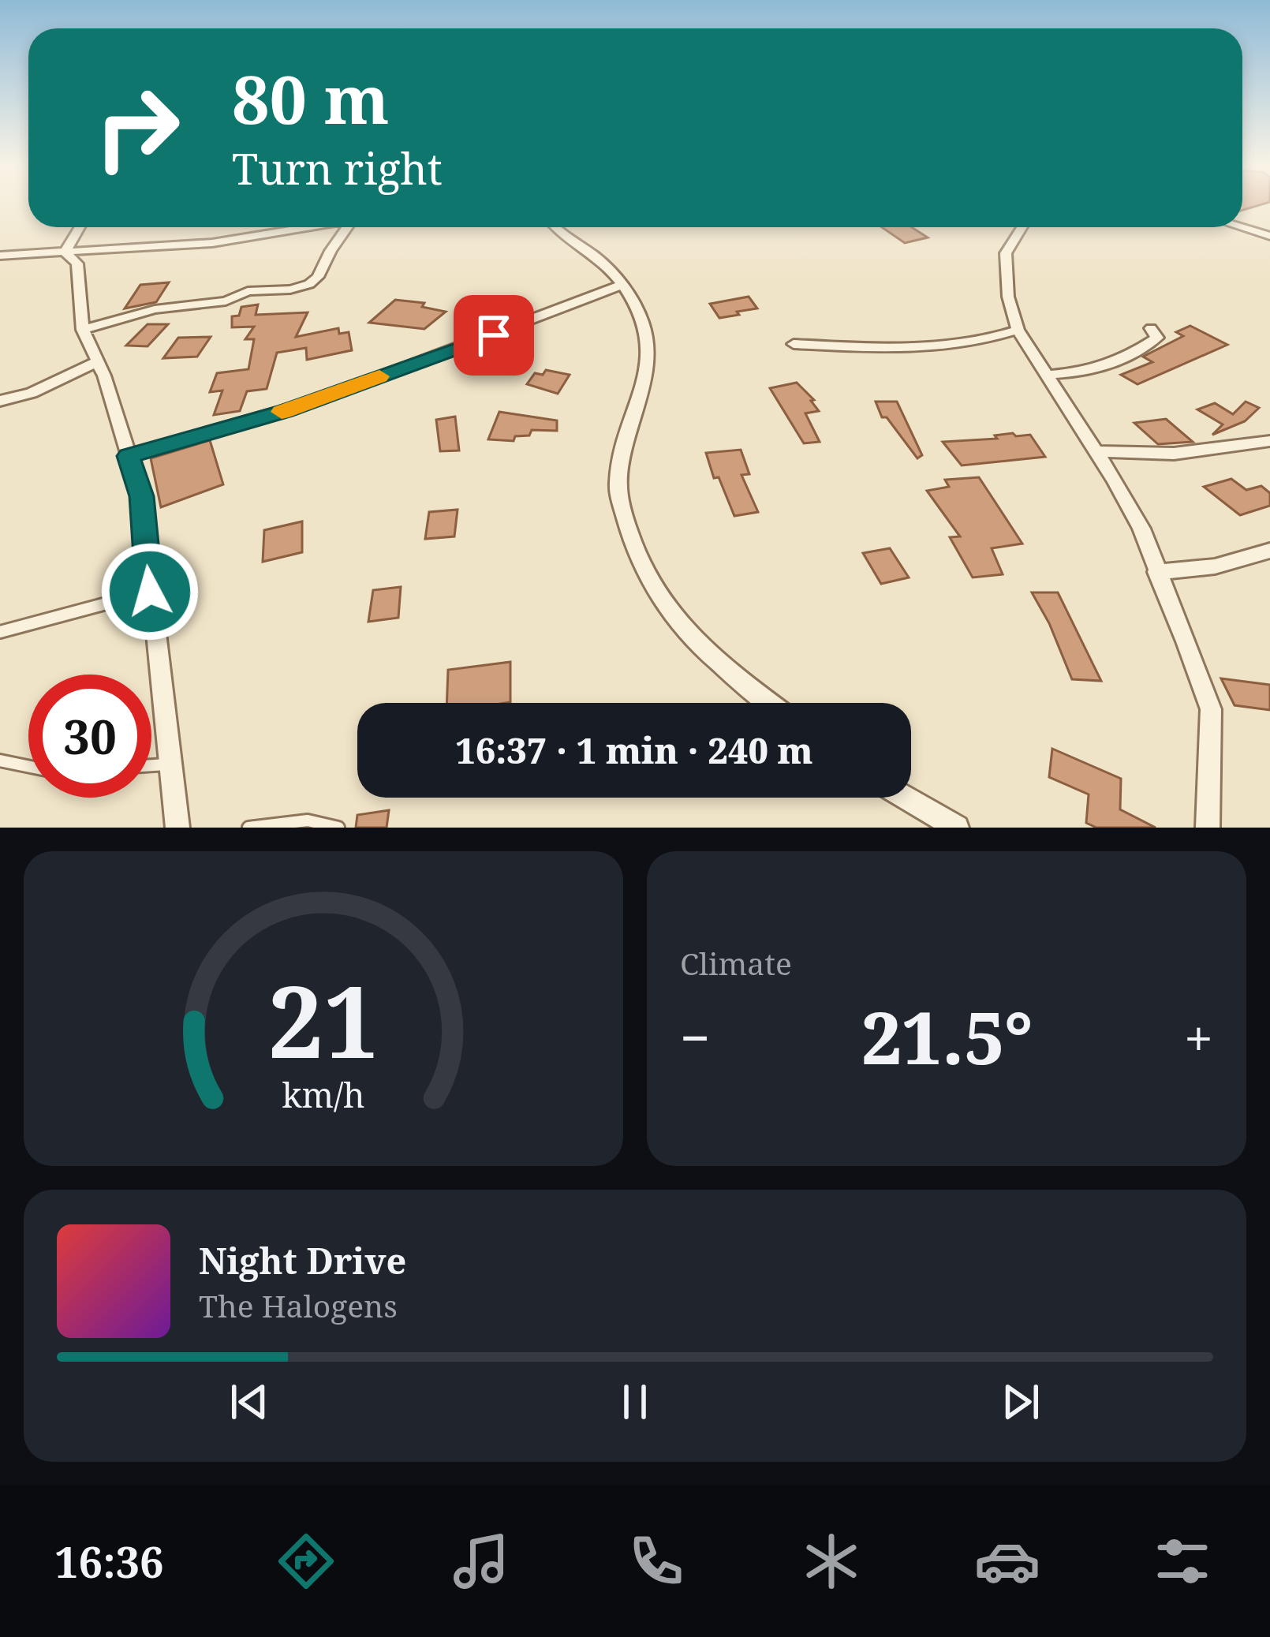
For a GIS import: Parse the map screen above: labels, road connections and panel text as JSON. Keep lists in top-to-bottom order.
{
  "page": {
    "turn": ["80 m", "Turn right"],
    "limit": "30",
    "trip": "16:37 · 1 min · 240 m",
    "tile": "Climate",
    "heat": ["−", "21.5°", "+"],
    "song": ["Night Drive", "The Halogens"],
    "tabs": "16:36",
    "gauge": ["21", "km/h"]
  }
}
